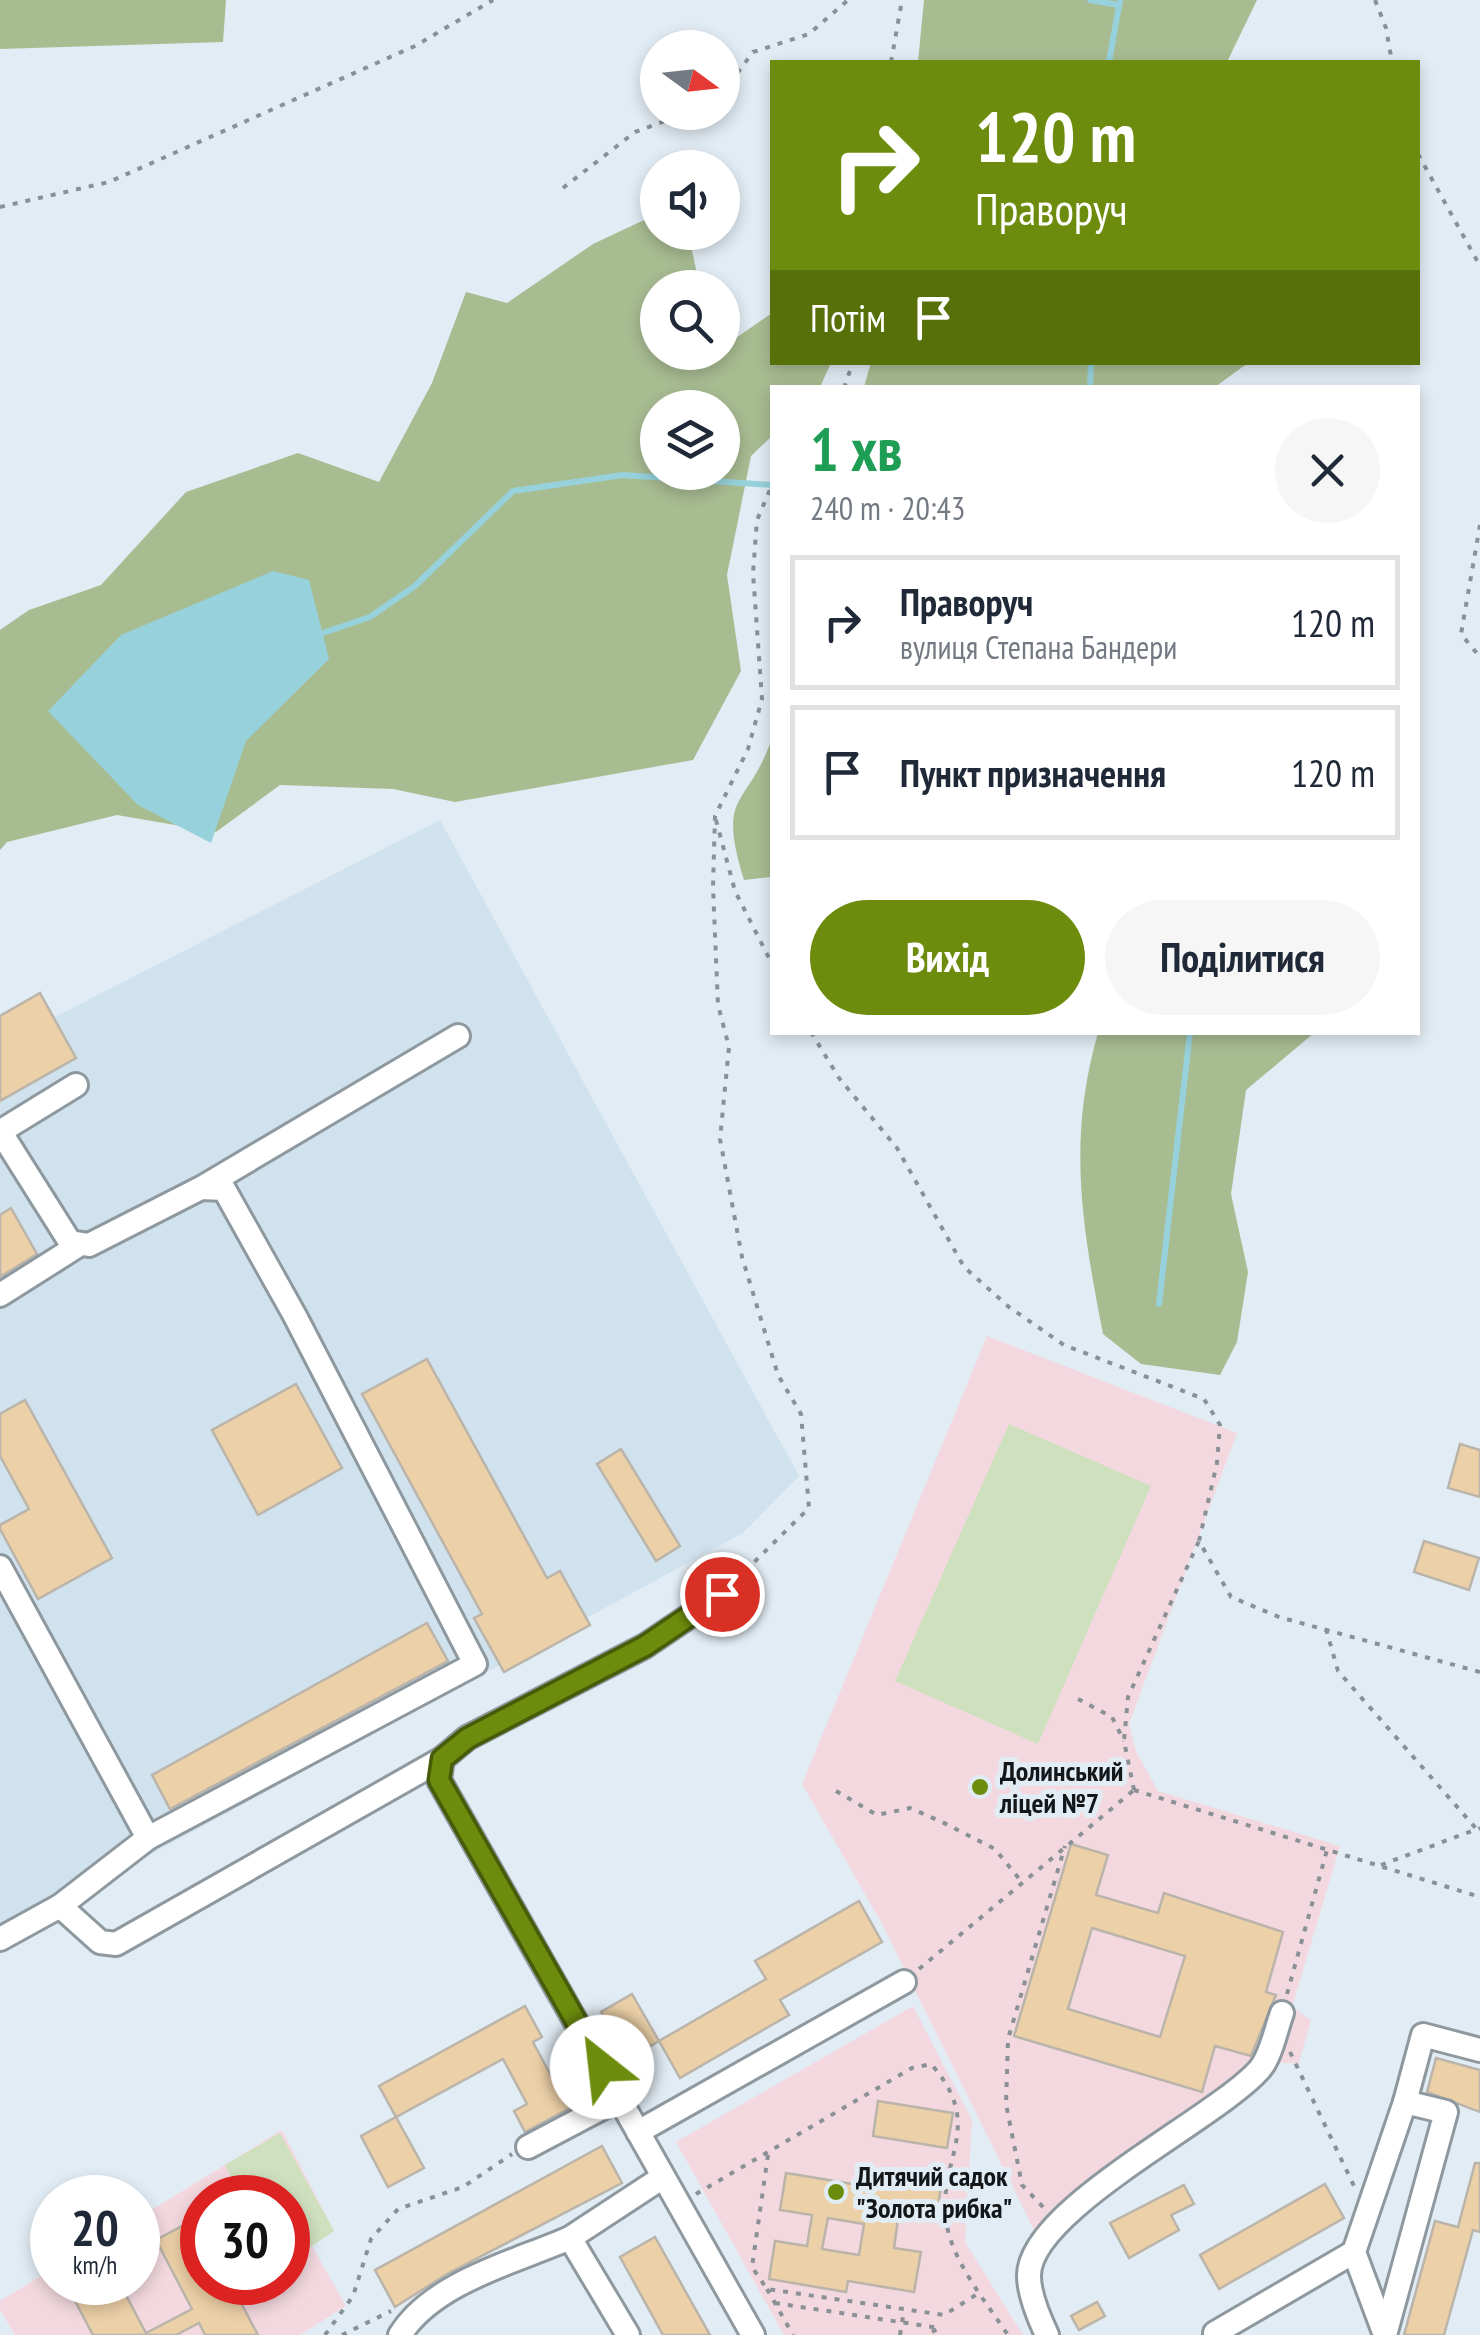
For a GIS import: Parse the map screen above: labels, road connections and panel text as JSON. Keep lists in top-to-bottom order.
{
  "places": ["Долинський ліцей №7", "Дитячий садок \"Золота рибка\""],
  "north": "right",
  "page": {
    "turn": ["120 m", "Праворуч"],
    "then": "Потім",
    "heading": ["1 хв", "240 m · 20:43"],
    "list": [
      {
        "name": "Праворуч",
        "note": "вулиця Степана Бандери",
        "value": "120 m"
      },
      {
        "name": "Пункт призначення",
        "value": "120 m"
      }
    ],
    "buttons": ["Вихід", "Поділитися"],
    "speed": "20 km/h",
    "limit": "30"
  }
}
